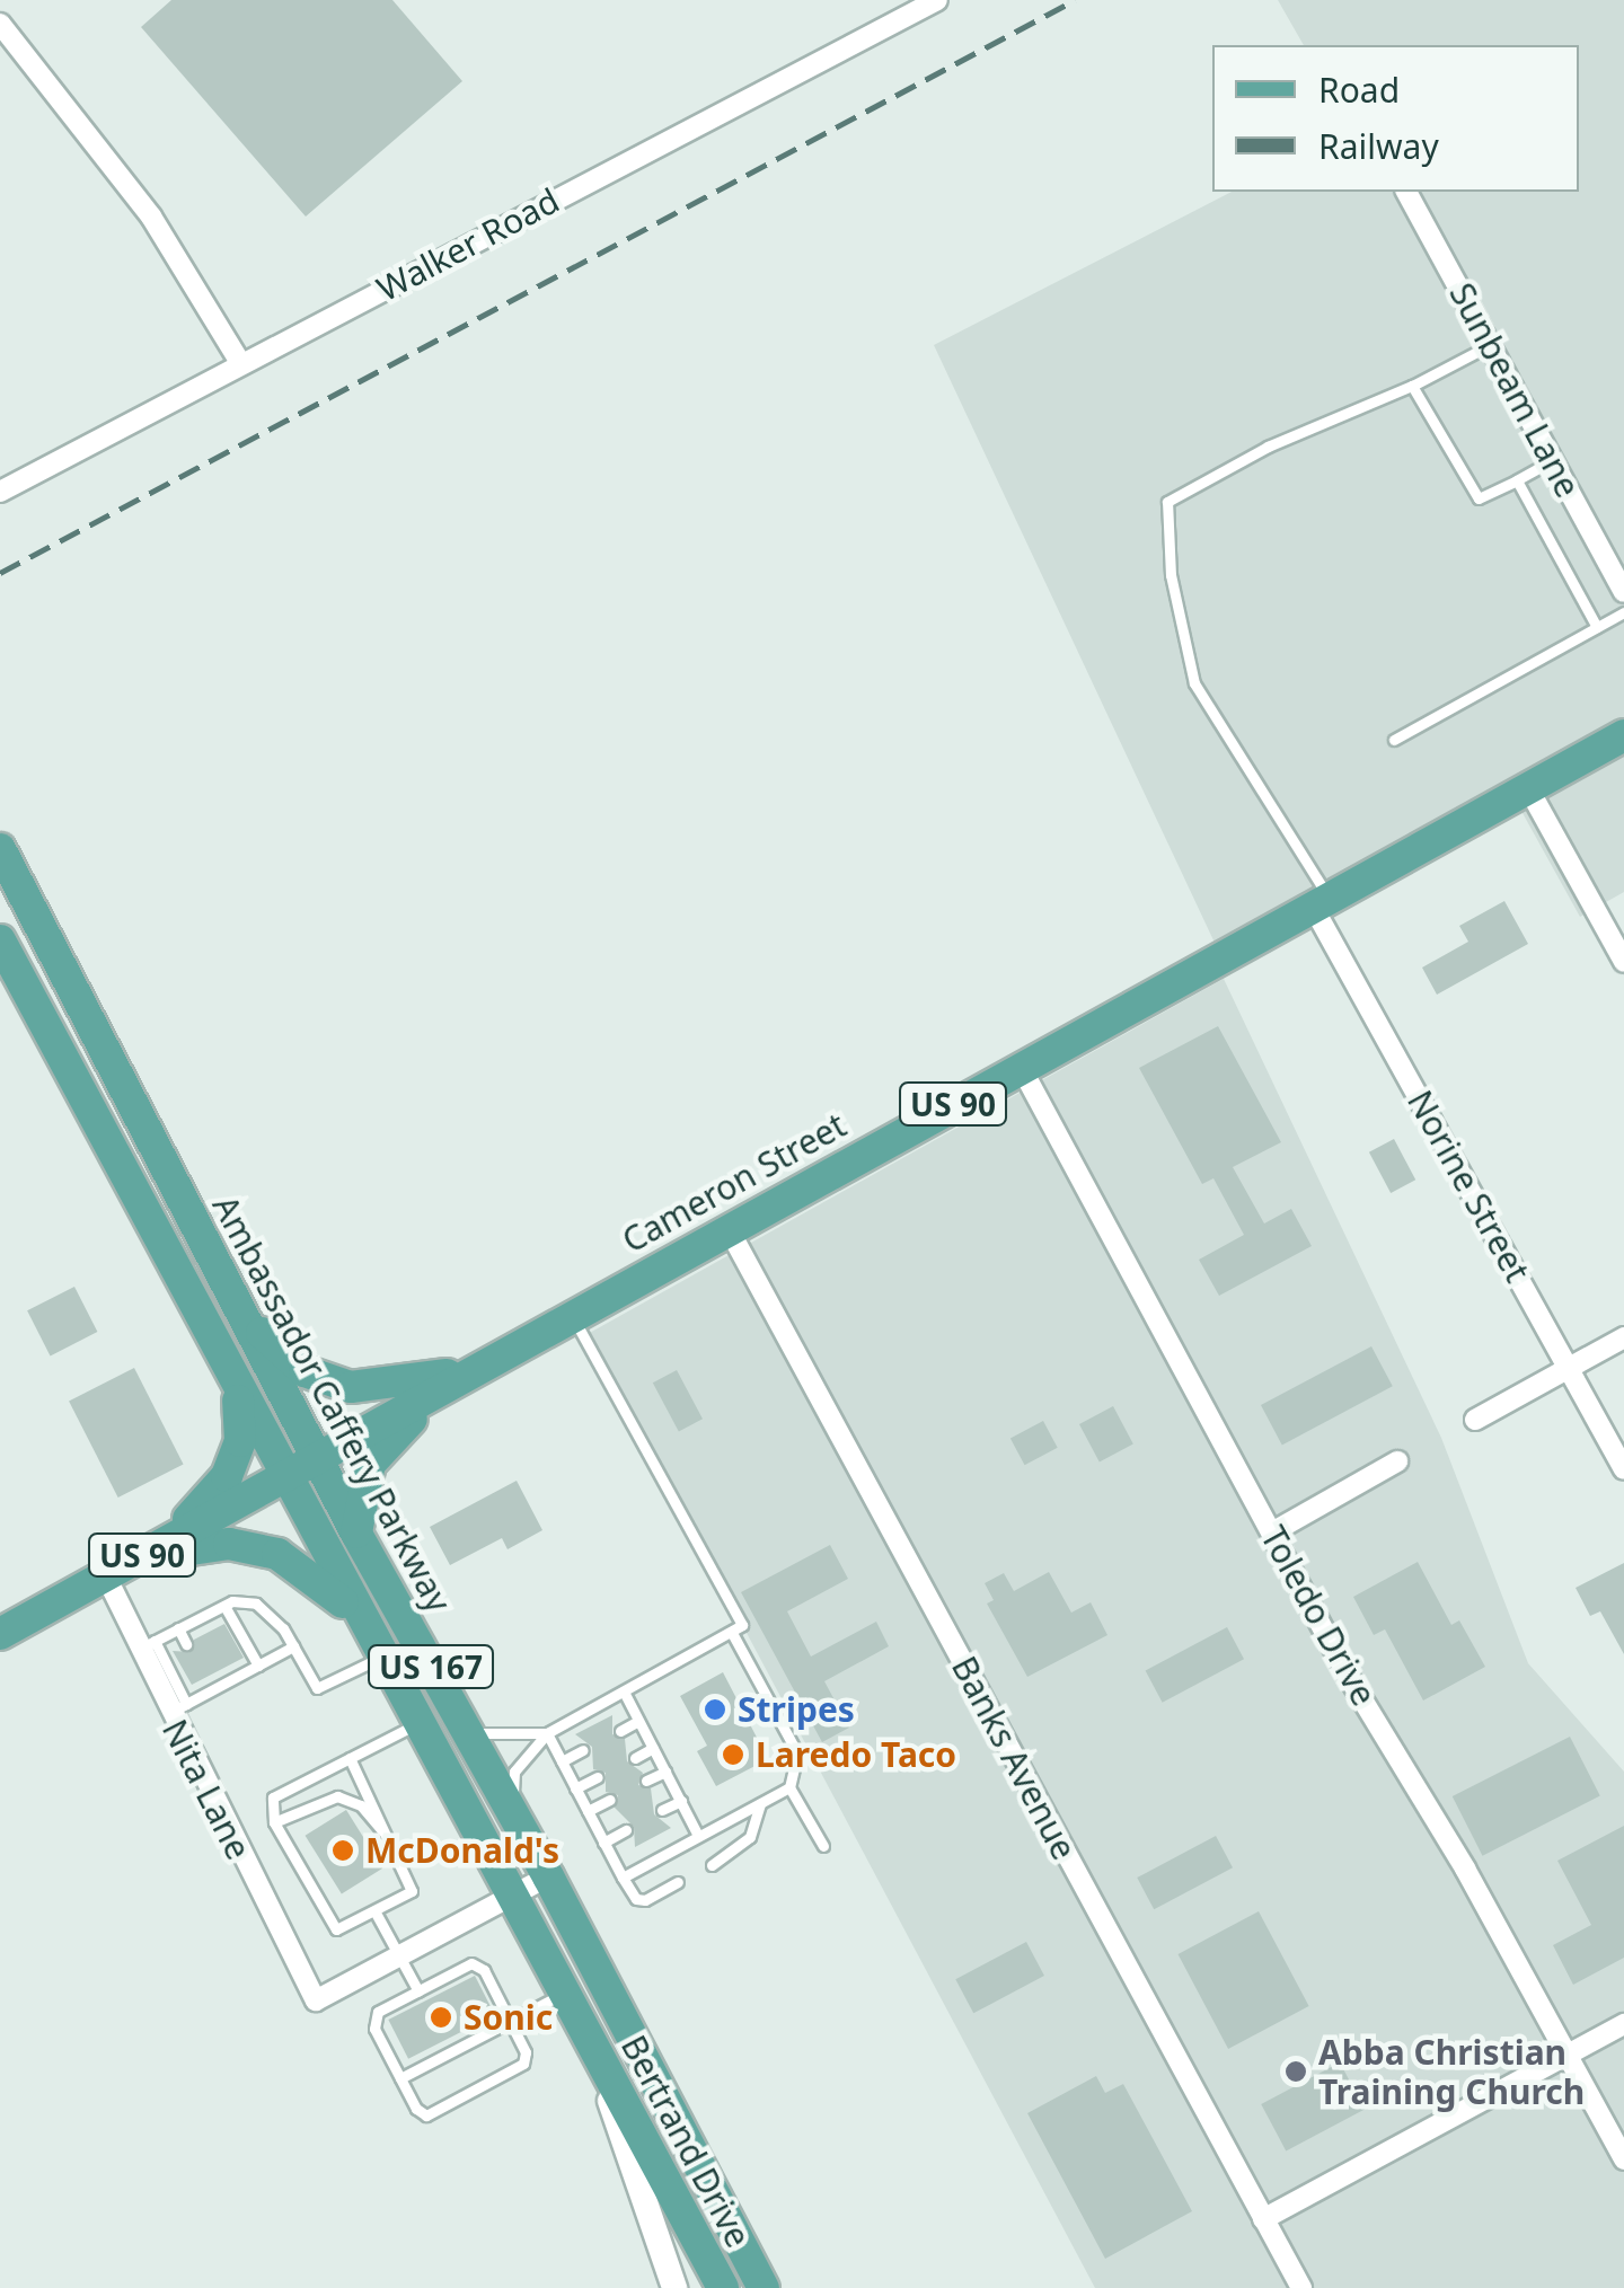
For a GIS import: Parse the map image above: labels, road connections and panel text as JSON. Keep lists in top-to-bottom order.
{
  "streets": {
    "main road": [
      "US 90",
      "Cameron Street",
      "Ambassador Caffery Parkway",
      "US 167",
      "Bertrand Drive"
    ],
    "street": [
      "Walker Road",
      "Sunbeam Lane",
      "Norine Street",
      "Toledo Drive",
      "Banks Avenue",
      "Nita Lane"
    ]
  },
  "crossings": [
    ["Cameron Street", "Norine Street"],
    ["Cameron Street", "Ambassador Caffery Parkway"],
    ["Cameron Street", "Toledo Drive"],
    ["Cameron Street", "US 167"],
    ["Cameron Street", "Banks Avenue"],
    ["Cameron Street", "Nita Lane"],
    ["US 167", "Bertrand Drive"]
  ],
  "places": [
    "Stripes",
    "Laredo Taco",
    "McDonald's",
    "Sonic",
    "Abba Christian Training Church"
  ],
  "legend": ["Road", "Railway"]
}
